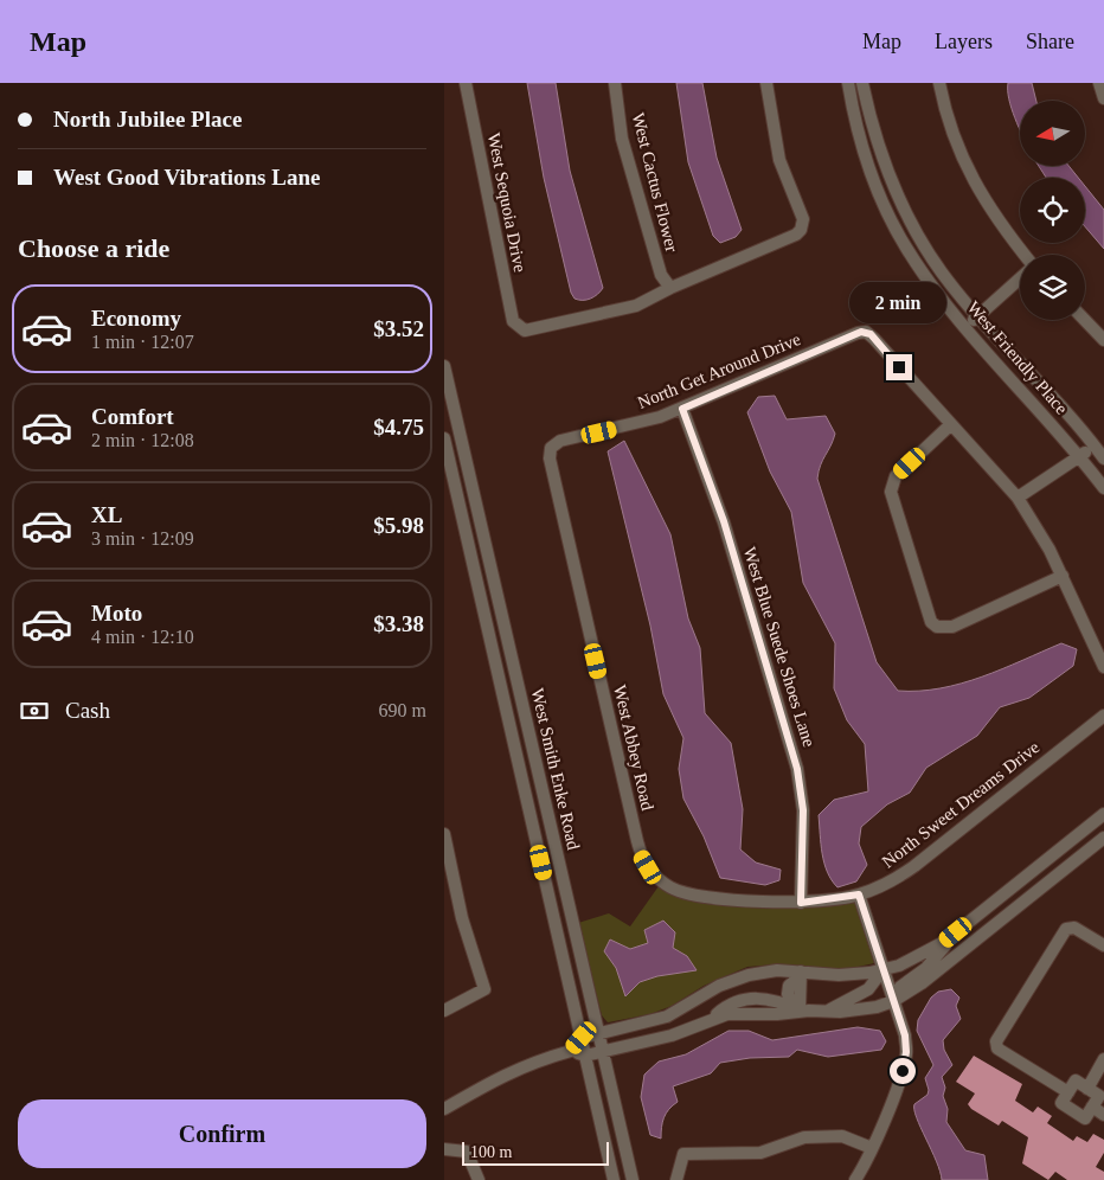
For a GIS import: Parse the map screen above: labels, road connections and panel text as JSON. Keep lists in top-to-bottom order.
{
  "streets": {
    "street": [
      "West Cactus Flower",
      "West Sequoia Drive",
      "West Friendly Place",
      "North Get Around Drive",
      "West Blue Suede Shoes Lane",
      "West Abbey Road",
      "West Smith Enke Road",
      "North Sweet Dreams Drive"
    ]
  },
  "crossings": [
    ["West Cactus Flower", "West Sequoia Drive"],
    ["North Get Around Drive", "West Blue Suede Shoes Lane"],
    ["North Get Around Drive", "West Abbey Road"],
    ["West Blue Suede Shoes Lane", "North Sweet Dreams Drive"],
    ["West Abbey Road", "North Sweet Dreams Drive"]
  ],
  "scale_bar": "100 m",
  "north": "left",
  "page": {
    "header": "Map",
    "nav": ["Map", "Layers", "Share"],
    "banner": ["North Jubilee Place", "West Good Vibrations Lane"],
    "heading": "Choose a ride",
    "bubble": "2 min",
    "list": [
      {
        "name": "Economy",
        "note": "1 min · 12:07",
        "value": "$3.52"
      },
      {
        "name": "Comfort",
        "note": "2 min · 12:08",
        "value": "$4.75"
      },
      {
        "name": "XL",
        "note": "3 min · 12:09",
        "value": "$5.98"
      },
      {
        "name": "Moto",
        "note": "4 min · 12:10",
        "value": "$3.38"
      }
    ],
    "pay": ["Cash", "690 m"],
    "buttons": "Confirm",
    "scale": "100 m"
  }
}
